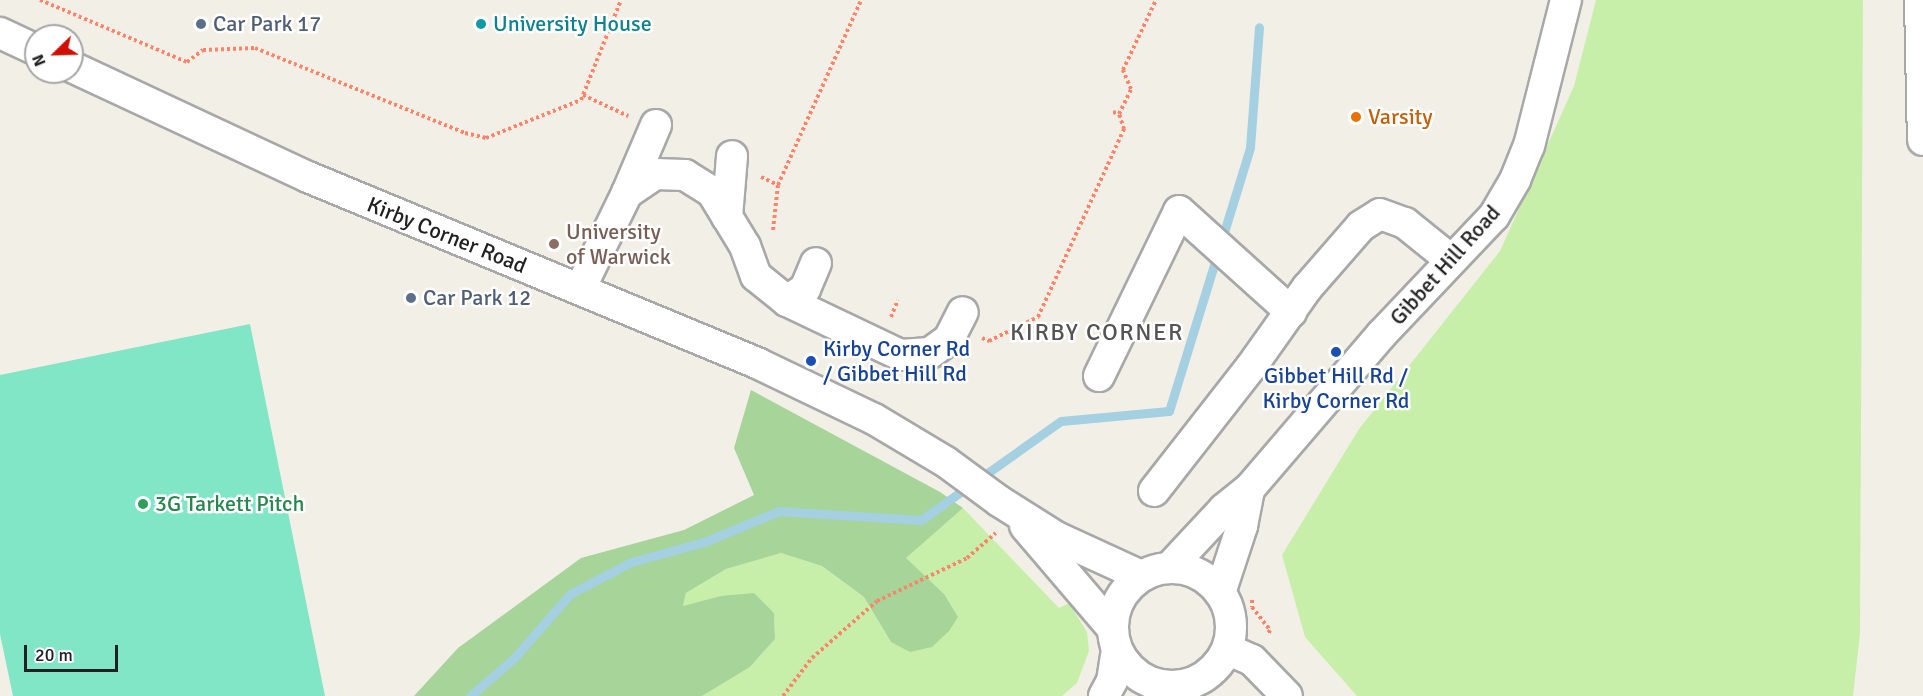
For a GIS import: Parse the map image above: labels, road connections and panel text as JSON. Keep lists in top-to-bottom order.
{
  "streets": {
    "street": ["Kirby Corner Road", "Gibbet Hill Road"]
  },
  "crossings": [
    ["Kirby Corner Road", "Gibbet Hill Road"]
  ],
  "districts": ["KIRBY CORNER"],
  "places": [
    "Car Park 17",
    "University House",
    "Varsity",
    "University of Warwick",
    "Car Park 12",
    "Gibbet Hill Rd / Kirby Corner Rd",
    "Kirby Corner Rd / Gibbet Hill Rd",
    "3G Tarkett Pitch"
  ],
  "scale_bar": "20 m",
  "north": "bottom left"
}
